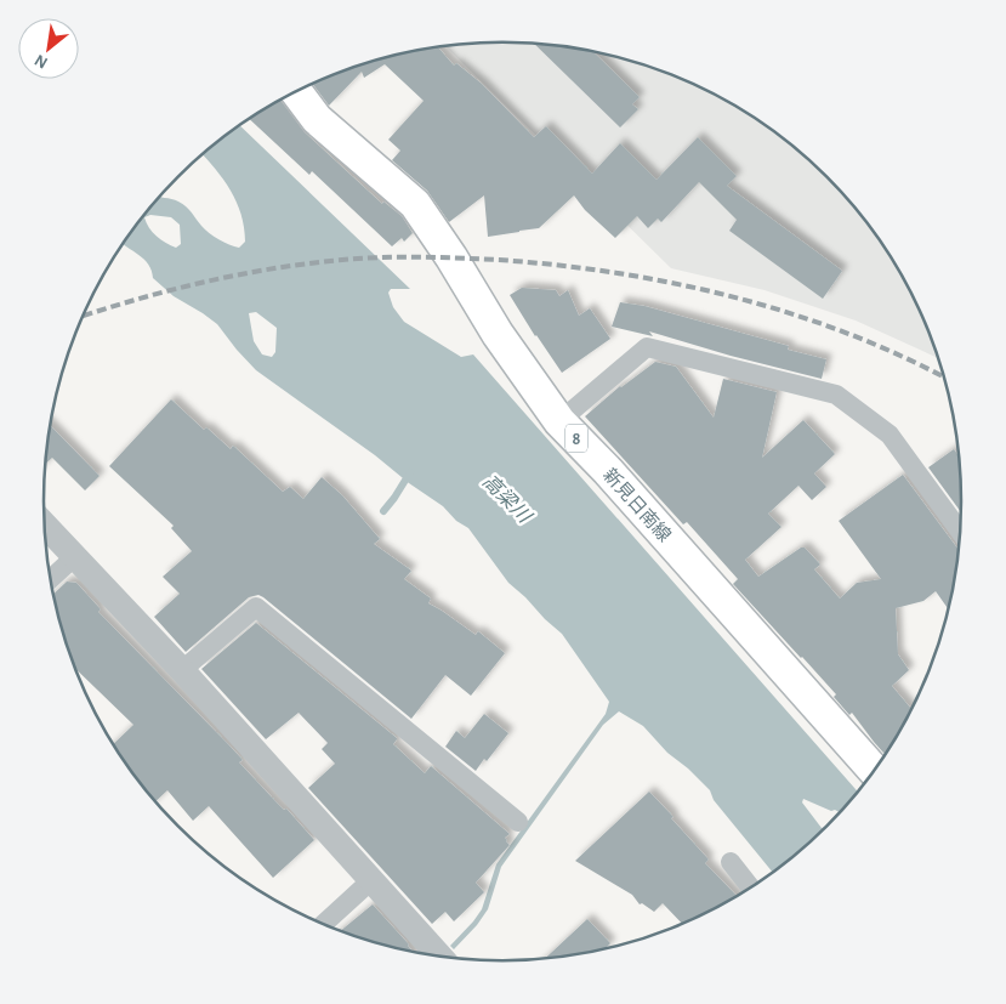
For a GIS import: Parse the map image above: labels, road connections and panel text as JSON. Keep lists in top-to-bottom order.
{
  "streets": {
    "main road": ["8", "新見日南線"]
  },
  "water": ["高梁川"],
  "north": "bottom left"
}
